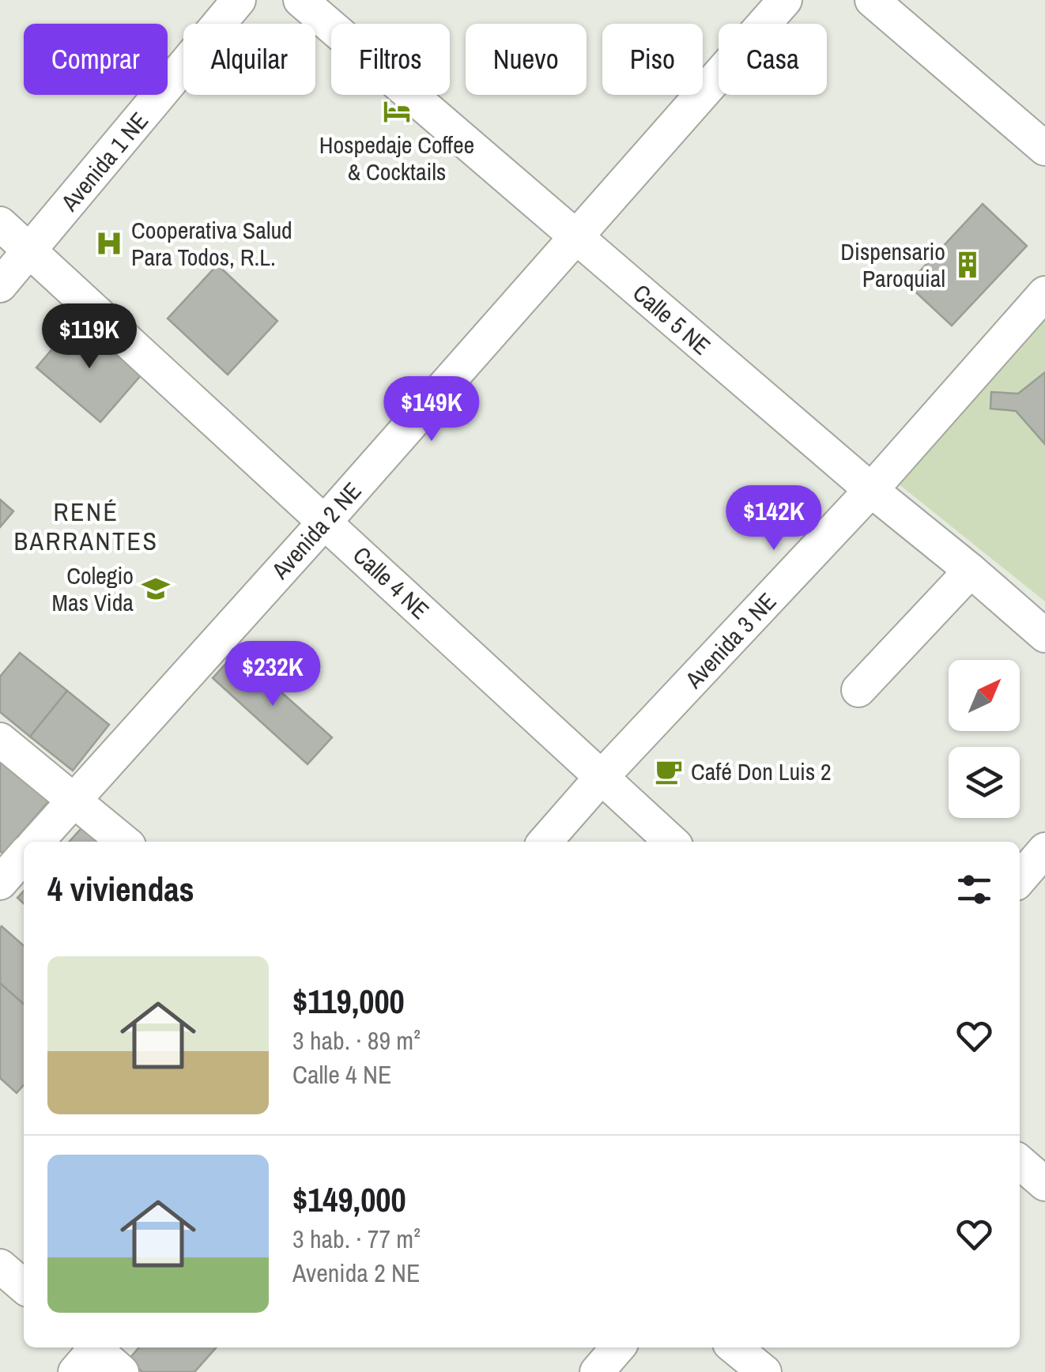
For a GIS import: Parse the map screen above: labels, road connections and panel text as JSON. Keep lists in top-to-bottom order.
{
  "streets": {
    "street": [
      "Avenida 1 NE",
      "Calle 5 NE",
      "Avenida 2 NE",
      "Calle 4 NE",
      "Avenida 3 NE"
    ]
  },
  "crossings": [
    ["Avenida 1 NE", "Calle 4 NE"],
    ["Calle 5 NE", "Avenida 2 NE"],
    ["Calle 5 NE", "Avenida 3 NE"],
    ["Avenida 2 NE", "Calle 4 NE"],
    ["Calle 4 NE", "Avenida 3 NE"]
  ],
  "districts": ["RENÉ BARRANTES"],
  "places": {
    "hotel": ["Hospedaje Coffee & Cocktails"],
    "hospital": ["Cooperativa Salud Para Todos, R.L."],
    "building": ["Dispensario Paroquial"],
    "school or university": ["Colegio Mas Vida"],
    "cafe": ["Café Don Luis 2"]
  },
  "north": "top right",
  "page": {
    "chip": [
      "Comprar",
      "Alquilar",
      "Filtros",
      "Nuevo",
      "Piso",
      "Casa"
    ],
    "price": [
      "$119K",
      "$149K",
      "$142K",
      "$232K"
    ],
    "heading": "4 viviendas",
    "list": [
      {
        "name": "$119,000",
        "note": "3 hab. · 89 m² · Calle 4 NE"
      },
      {
        "name": "$149,000",
        "note": "3 hab. · 77 m² · Avenida 2 NE"
      }
    ]
  }
}
